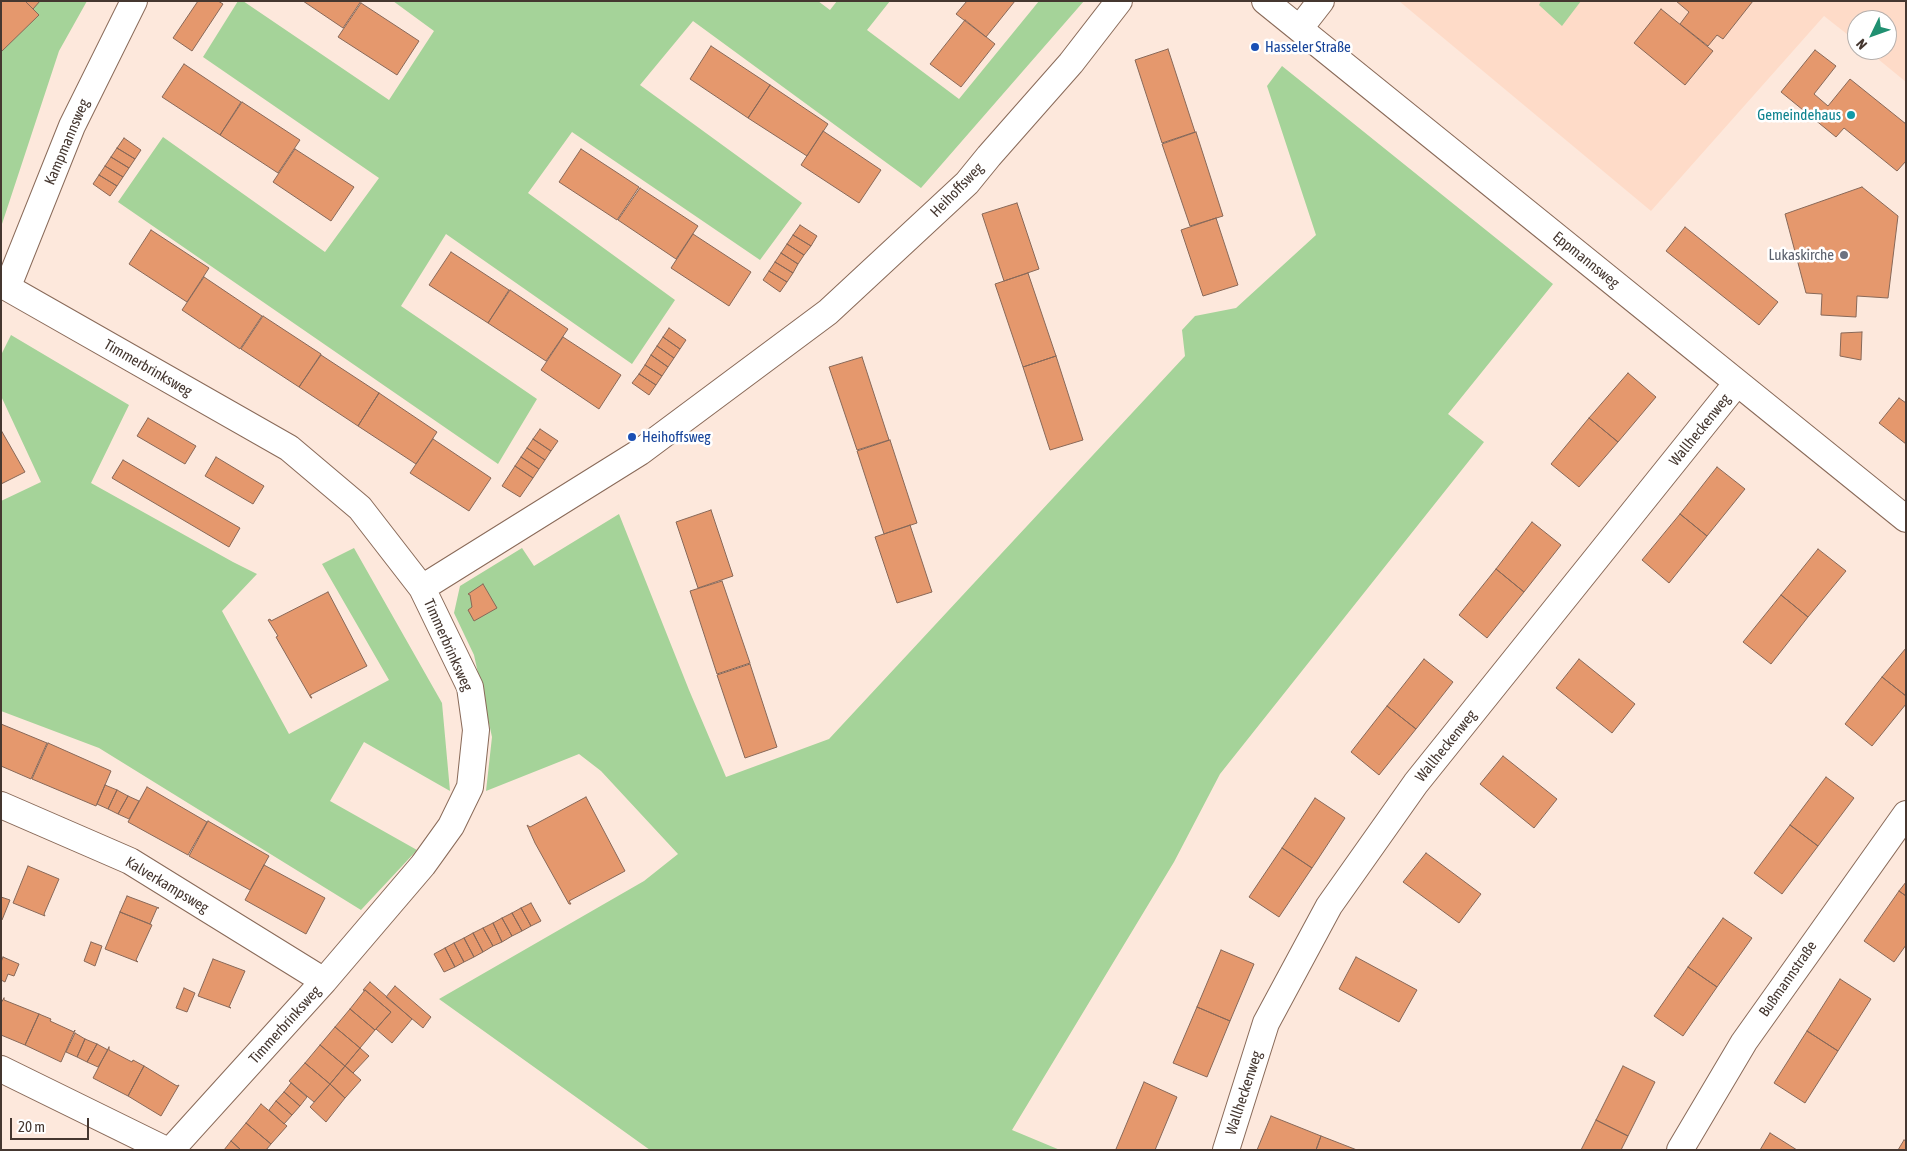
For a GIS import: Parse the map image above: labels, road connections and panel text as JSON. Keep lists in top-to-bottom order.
{
  "streets": {
    "street": [
      "Kampmannsweg",
      "Heihoffsweg",
      "Eppmannsweg",
      "Timmerbrinksweg",
      "Wallheckenweg",
      "Kalverkampsweg",
      "Bußmannstraße"
    ]
  },
  "crossings": [
    ["Kampmannsweg", "Timmerbrinksweg"],
    ["Heihoffsweg", "Timmerbrinksweg"],
    ["Eppmannsweg", "Wallheckenweg"],
    ["Timmerbrinksweg", "Kalverkampsweg"]
  ],
  "places": [
    "Hasseler Straße",
    "Gemeindehaus",
    "Lukaskirche",
    "Heihoffsweg"
  ],
  "scale_bar": "20 m",
  "north": "bottom left"
}
